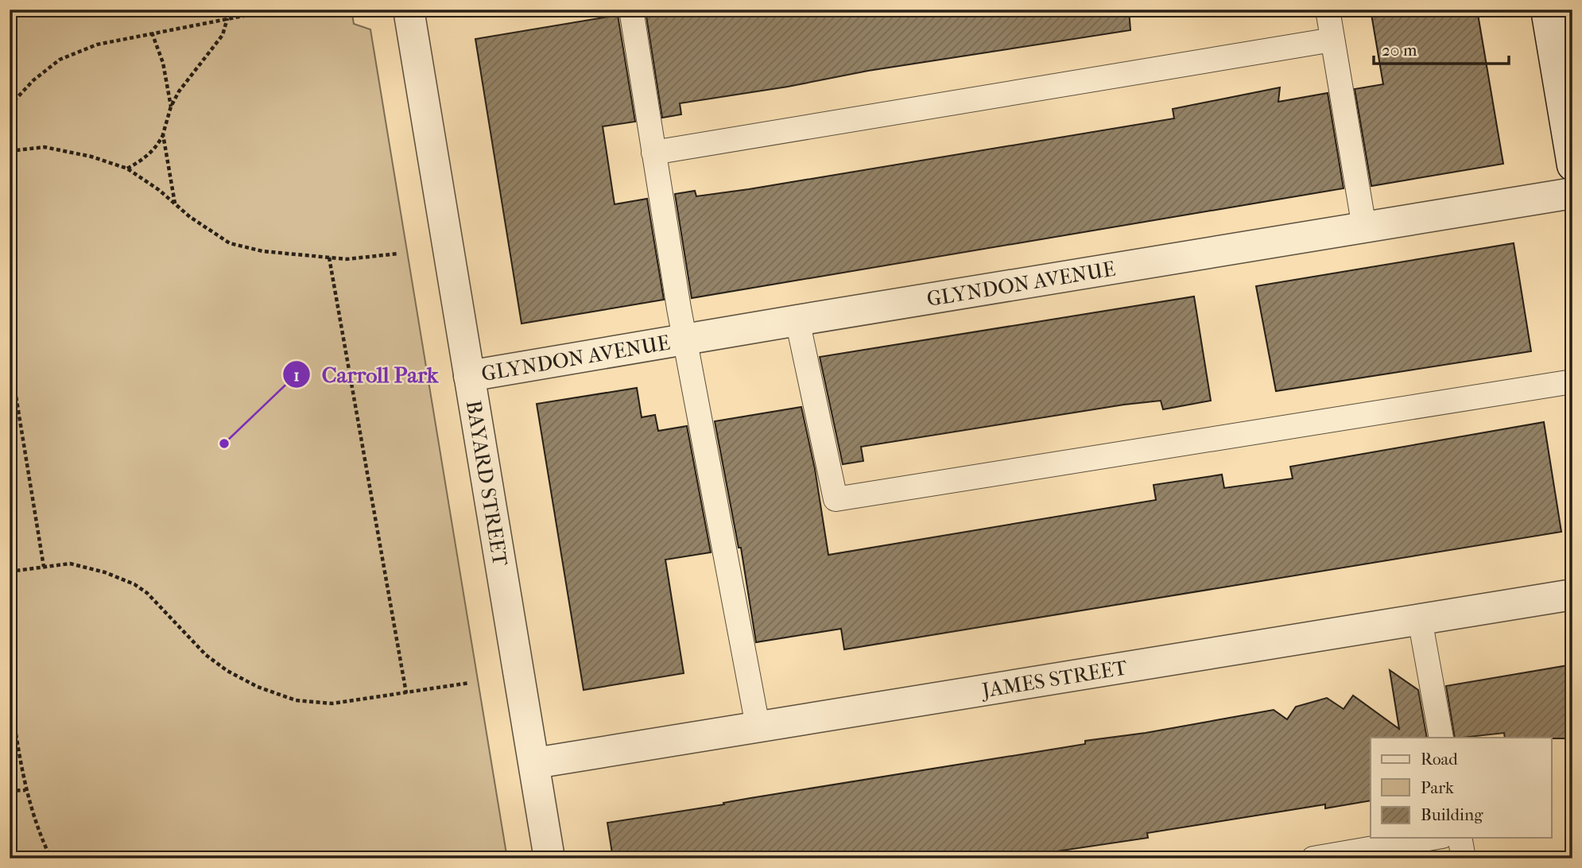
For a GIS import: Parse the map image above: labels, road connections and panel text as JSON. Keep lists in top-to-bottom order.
{
  "streets": {
    "street": ["GLYNDON AVENUE", "BAYARD STREET", "JAMES STREET"]
  },
  "crossings": [
    ["GLYNDON AVENUE", "BAYARD STREET"],
    ["BAYARD STREET", "JAMES STREET"]
  ],
  "places": ["Carroll Park"],
  "legend": ["Road", "Park", "Building"],
  "scale_bar": "20 m"
}
